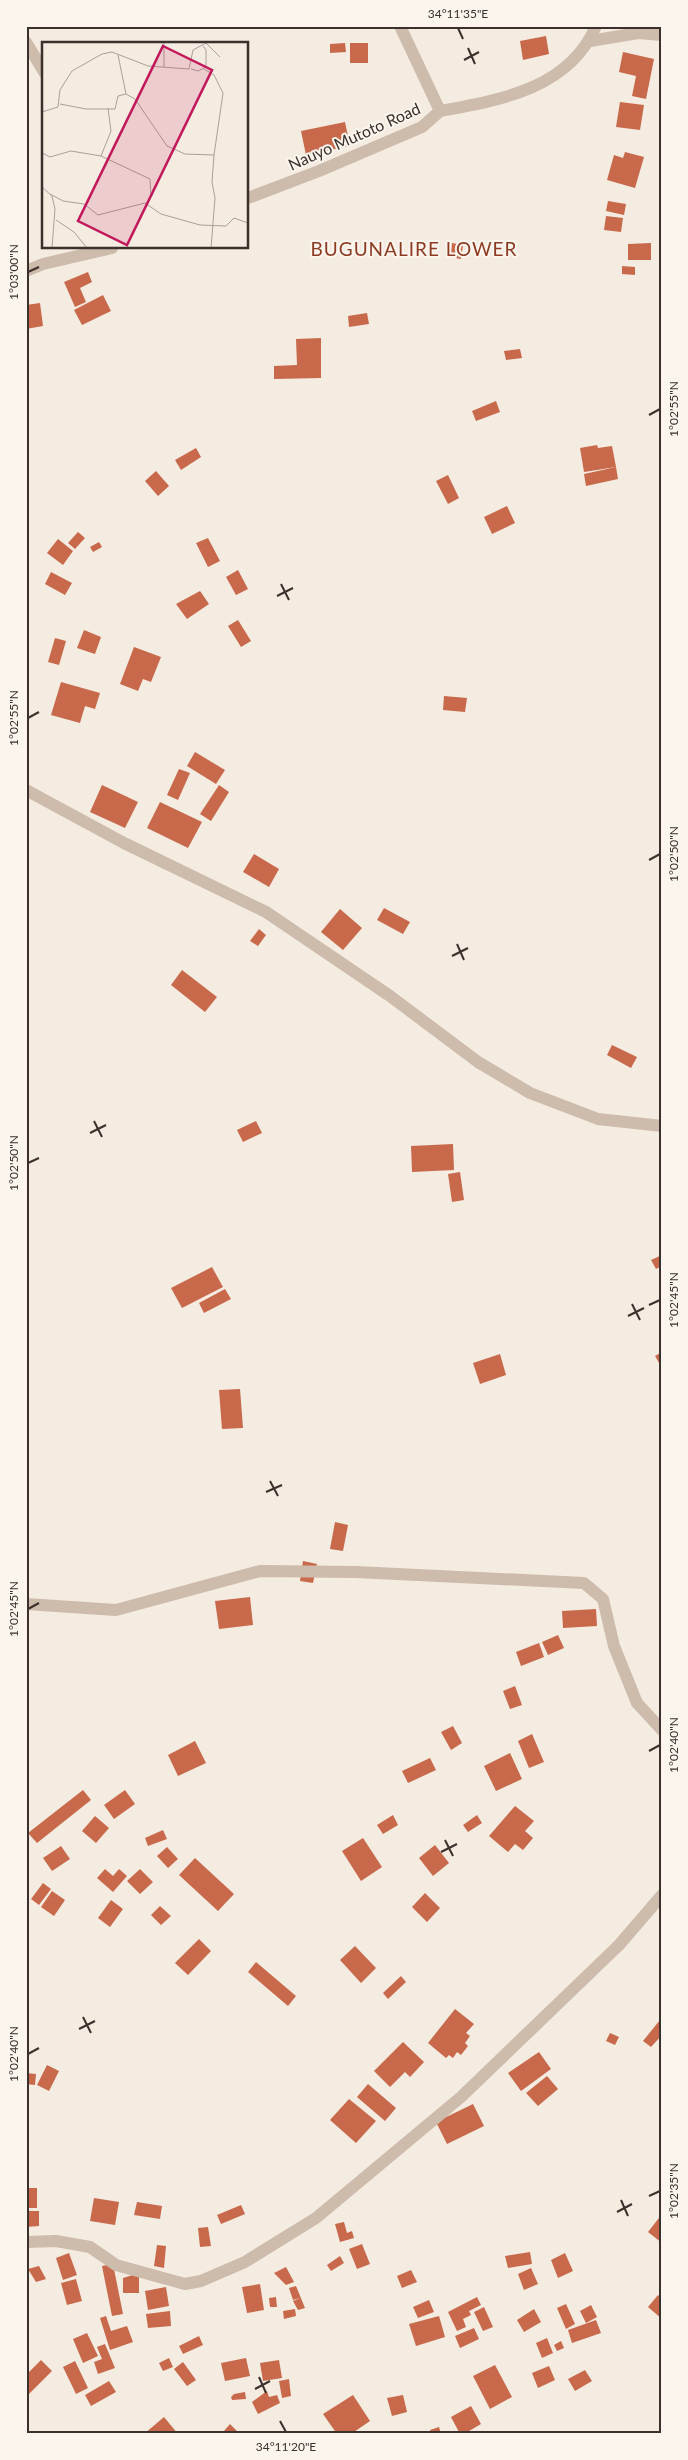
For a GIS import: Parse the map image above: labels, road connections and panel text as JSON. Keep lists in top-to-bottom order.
{
  "streets": {
    "street": ["Nauyo Mutoto Road"]
  },
  "districts": ["BUGUNALIRE LOWER"],
  "coordinates": [
    "34°11'35\"E",
    "1°03'00\"N",
    "1°02'55\"N",
    "1°02'50\"N",
    "1°02'45\"N",
    "1°02'40\"N",
    "1°02'35\"N",
    "34°11'20\"E"
  ]
}
